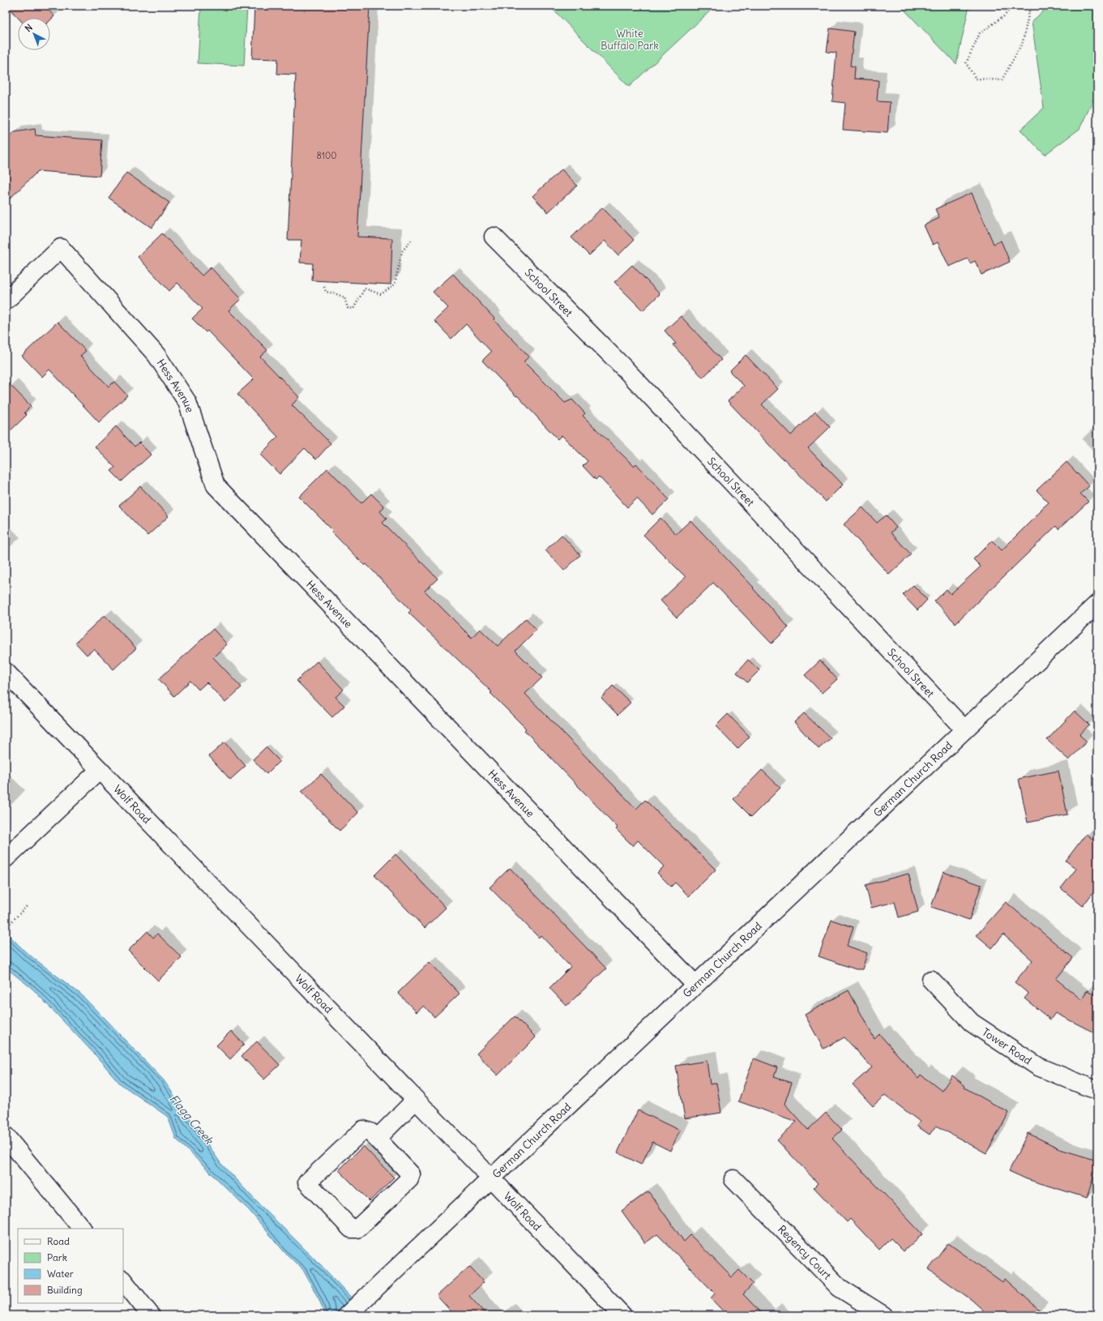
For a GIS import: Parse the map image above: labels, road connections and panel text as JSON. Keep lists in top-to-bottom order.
{
  "streets": {
    "street": [
      "School Street",
      "Hess Avenue",
      "German Church Road",
      "Wolf Road",
      "Tower Road",
      "Regency Court"
    ]
  },
  "crossings": [
    ["School Street", "German Church Road"],
    ["Hess Avenue", "German Church Road"],
    ["German Church Road", "Wolf Road"]
  ],
  "water": ["Flagg Creek"],
  "parks": ["White Buffalo Park"],
  "house_numbers": ["8100"],
  "legend": [
    "Road",
    "Park",
    "Water",
    "Building"
  ],
  "north": "top left"
}
